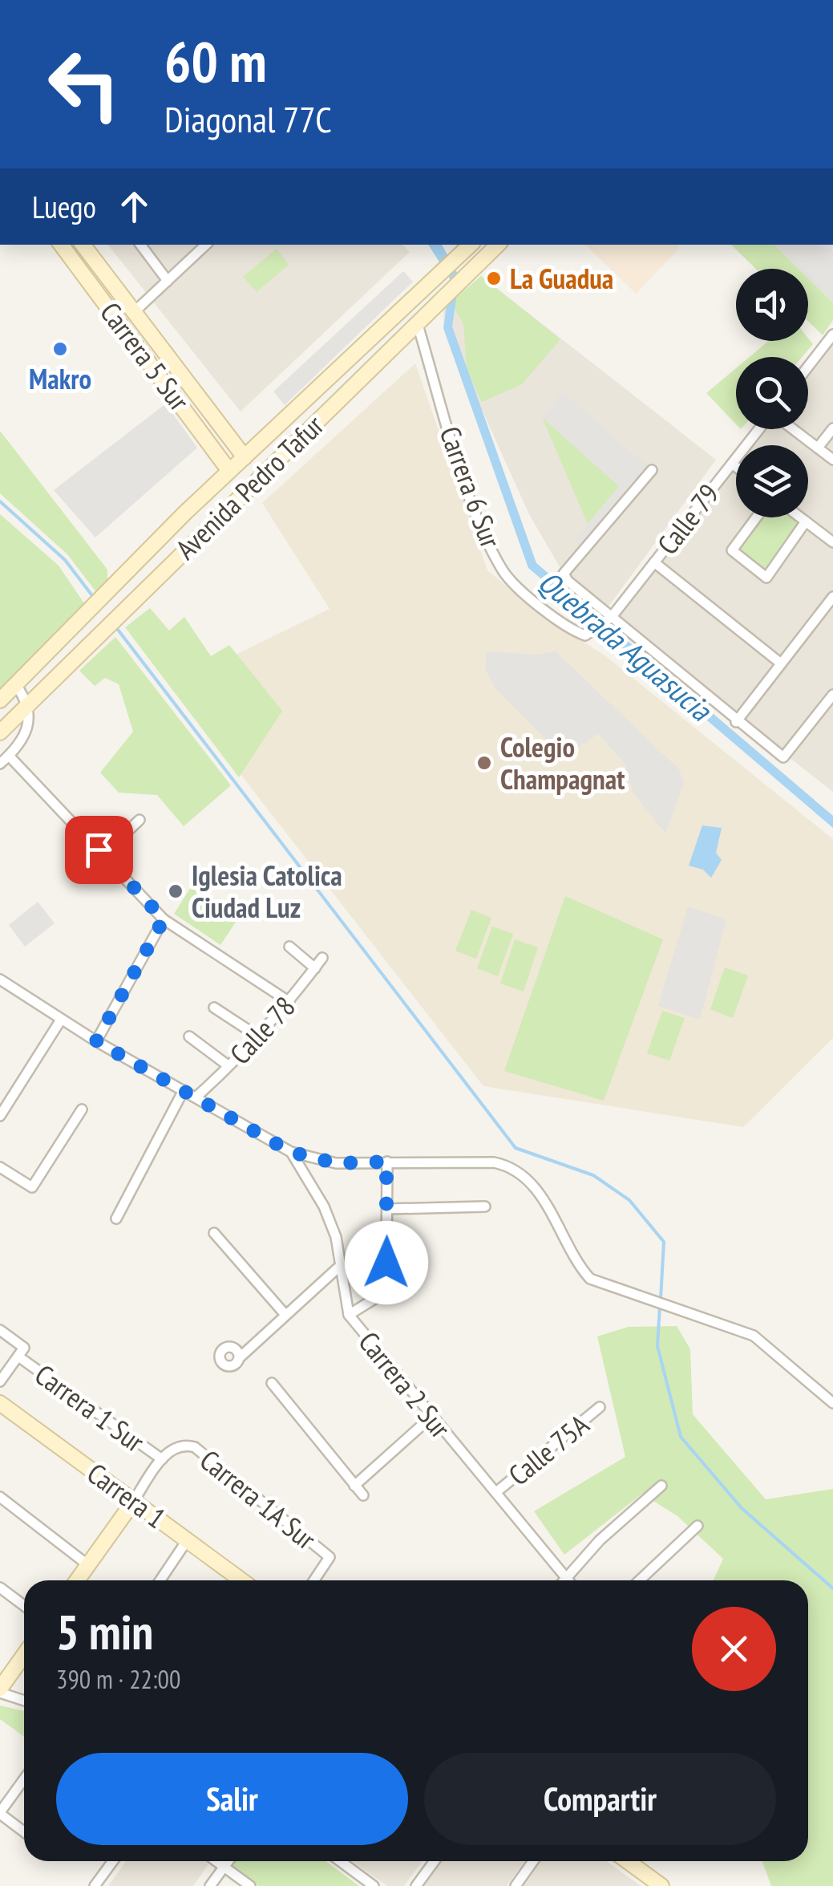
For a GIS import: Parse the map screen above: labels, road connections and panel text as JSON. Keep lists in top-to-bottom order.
{
  "streets": {
    "main road": ["Carrera 5 Sur", "Avenida Pedro Tafur", "Carrera 1"],
    "street": [
      "Carrera 6 Sur",
      "Calle 79",
      "Calle 78",
      "Carrera 2 Sur",
      "Carrera 1 Sur",
      "Calle 75A",
      "Carrera 1A Sur"
    ]
  },
  "crossings": [
    ["Carrera 5 Sur", "Avenida Pedro Tafur"],
    ["Avenida Pedro Tafur", "Carrera 6 Sur"],
    ["Carrera 6 Sur", "Calle 79"],
    ["Carrera 2 Sur", "Calle 75A"],
    ["Carrera 1 Sur", "Carrera 1A Sur"]
  ],
  "water": ["Quebrada Aguasucia"],
  "places": [
    "La Guadua",
    "Makro",
    "Colegio Champagnat",
    "Iglesia Catolica Ciudad Luz"
  ],
  "page": {
    "turn": ["60 m", "Diagonal 77C"],
    "then": "Luego",
    "heading": ["5 min", "390 m · 22:00"],
    "buttons": ["Salir", "Compartir"]
  }
}
